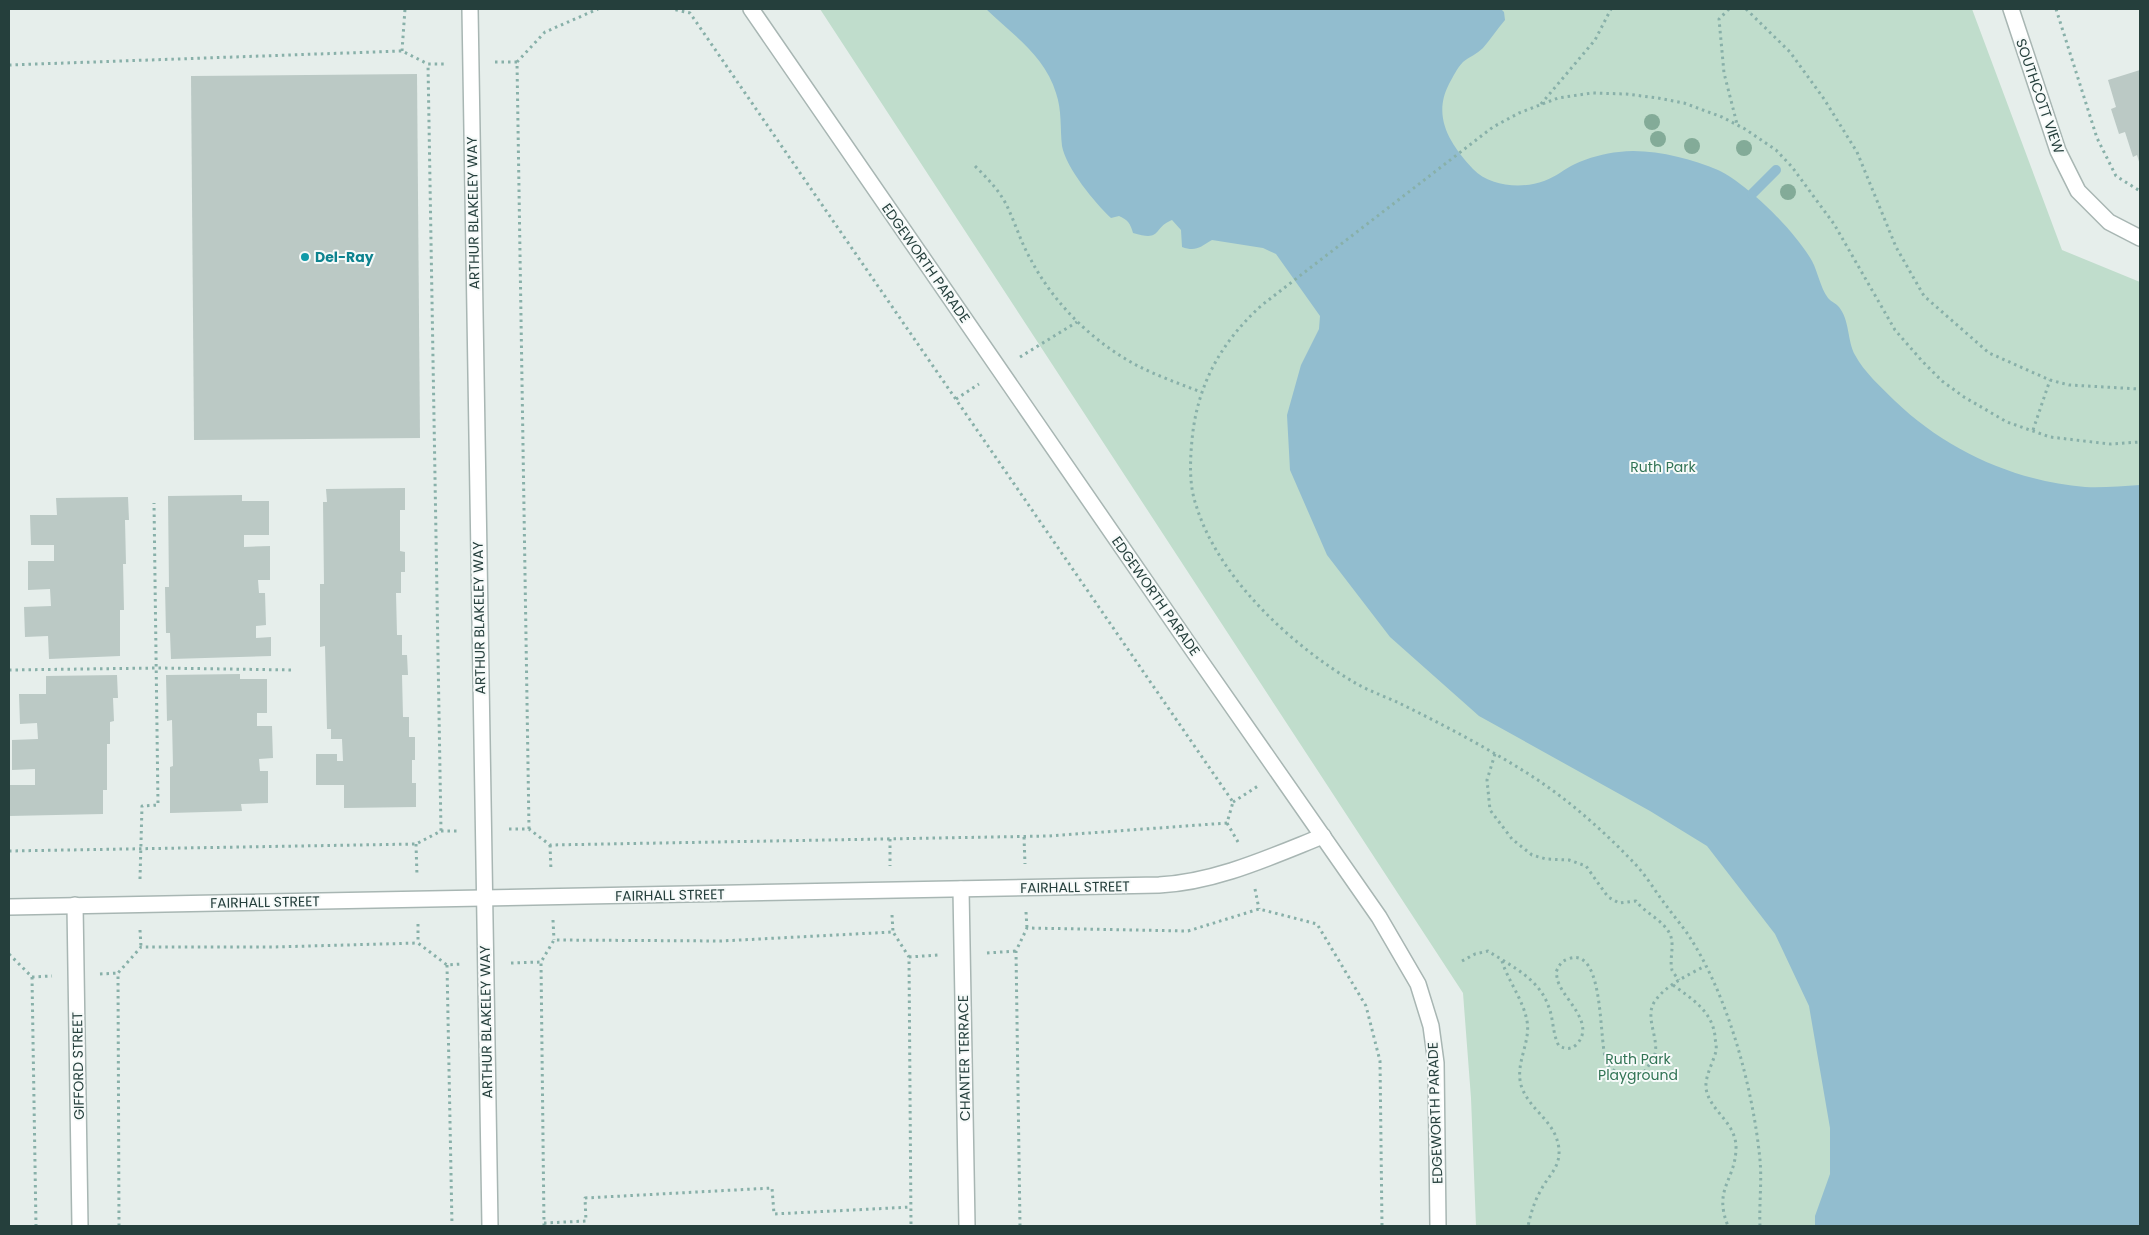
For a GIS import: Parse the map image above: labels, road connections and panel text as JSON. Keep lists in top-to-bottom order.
{
  "streets": {
    "street": [
      "SOUTHCOTT VIEW",
      "ARTHUR BLAKELEY WAY",
      "EDGEWORTH PARADE",
      "FAIRHALL STREET",
      "CHANTER TERRACE",
      "GIFFORD STREET"
    ]
  },
  "crossings": [
    ["ARTHUR BLAKELEY WAY", "FAIRHALL STREET"],
    ["EDGEWORTH PARADE", "FAIRHALL STREET"],
    ["FAIRHALL STREET", "CHANTER TERRACE"],
    ["FAIRHALL STREET", "GIFFORD STREET"]
  ],
  "parks": ["Ruth Park", "Ruth Park Playground"],
  "places": ["Del-Ray"]
}
